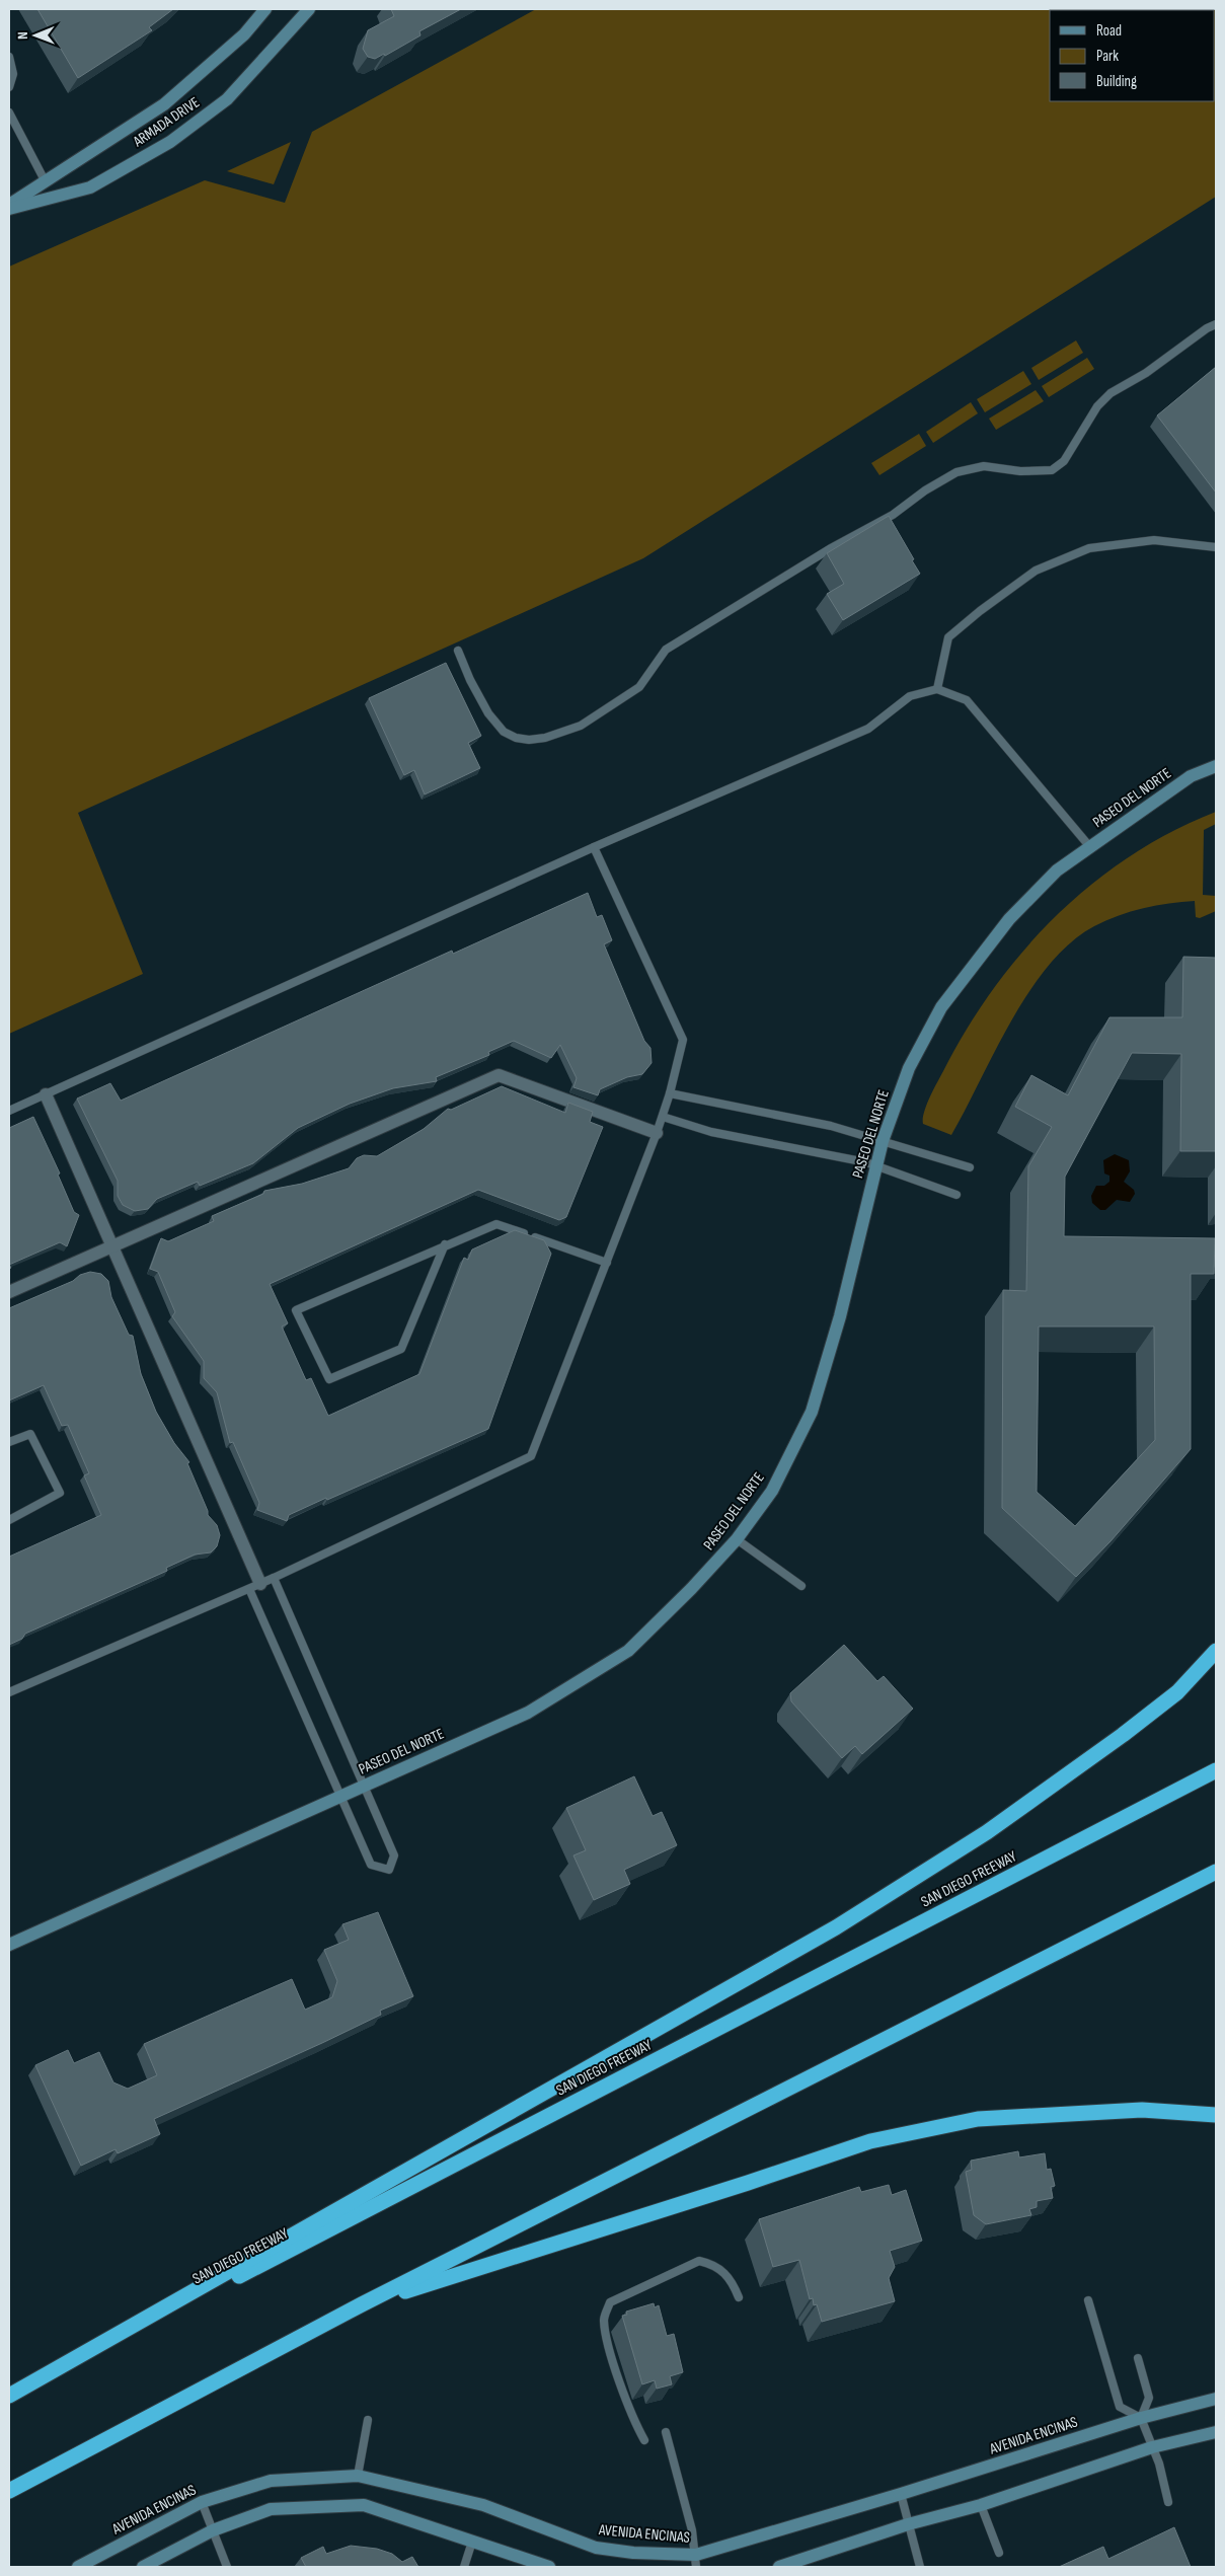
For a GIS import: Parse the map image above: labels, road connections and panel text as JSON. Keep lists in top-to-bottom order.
{
  "streets": {
    "highway": ["SAN DIEGO FREEWAY"],
    "main road": ["ARMADA DRIVE", "PASEO DEL NORTE", "AVENIDA ENCINAS"]
  },
  "legend": ["Road", "Park", "Building"],
  "north": "left"
}
